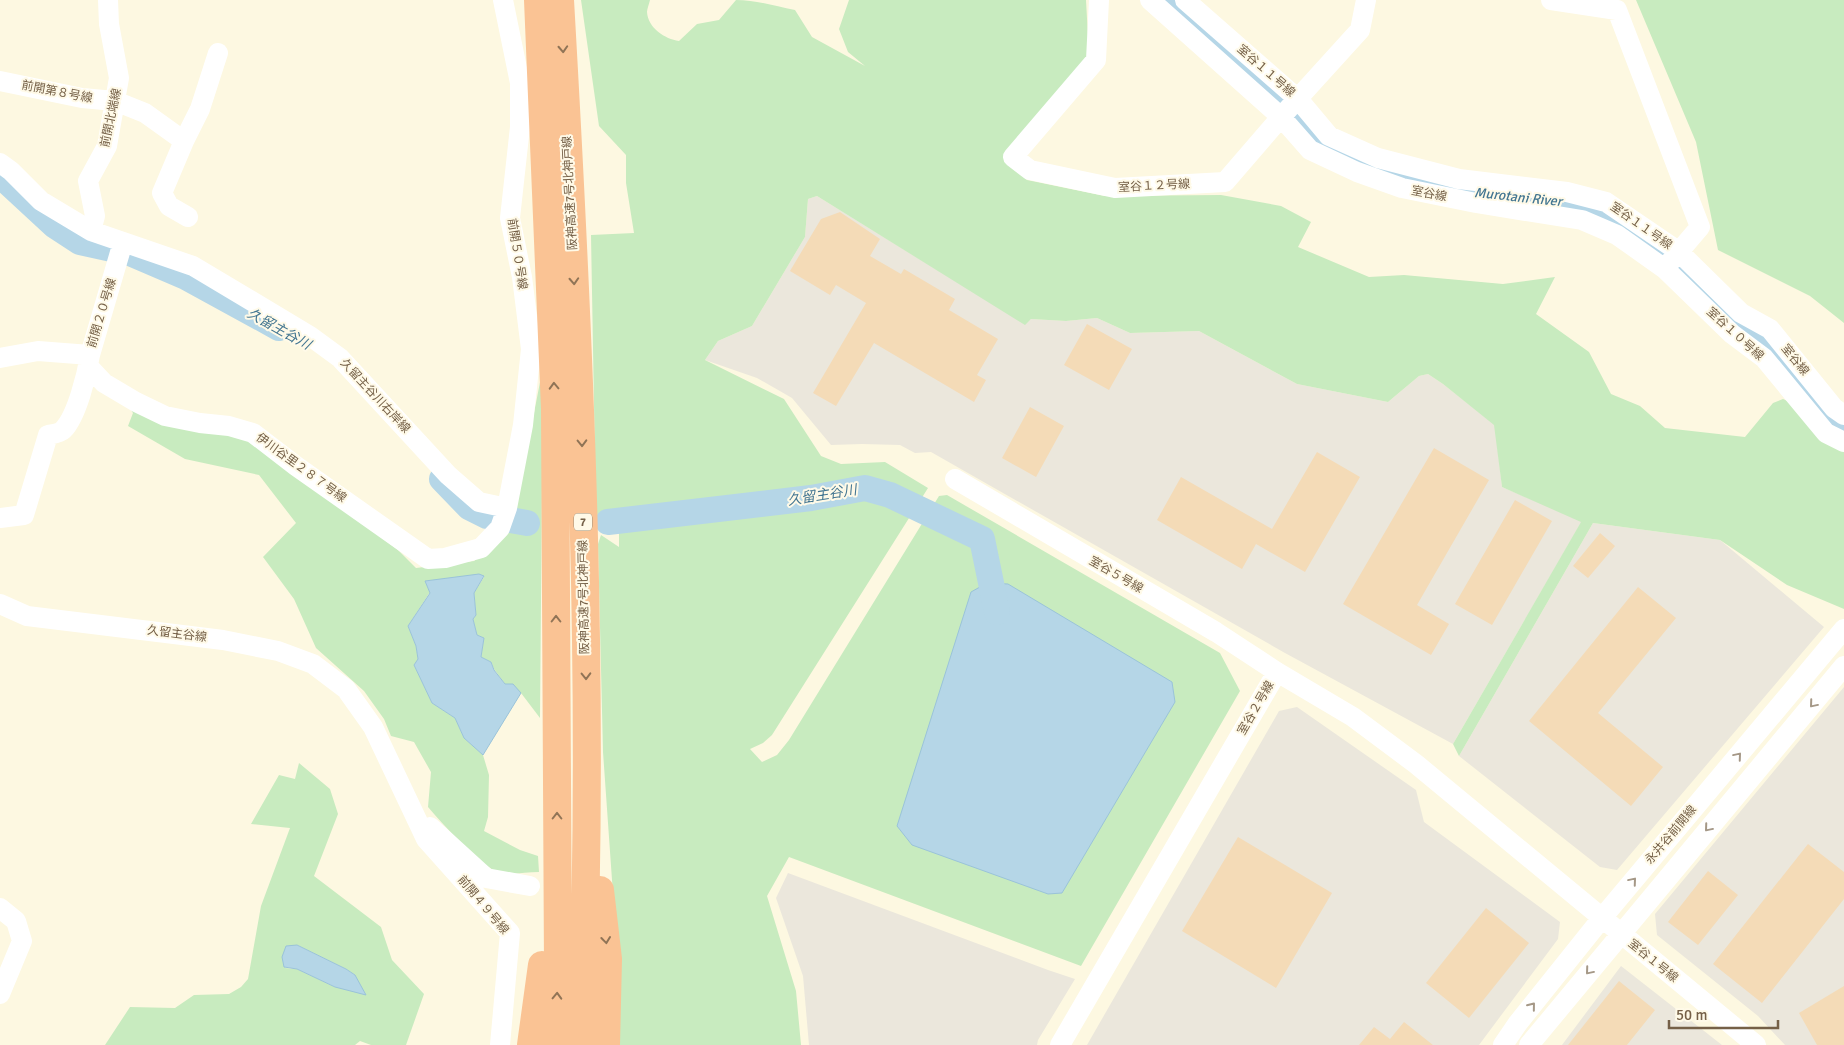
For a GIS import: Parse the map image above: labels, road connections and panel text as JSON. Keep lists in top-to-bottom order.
{
  "streets": {
    "highway": ["阪神高速7号北神戸線", "7"],
    "street": [
      "室谷１１号線",
      "前開第８号線",
      "前開北端線",
      "室谷１２号線",
      "室谷線",
      "前開５０号線",
      "前開２０号線",
      "室谷１０号線",
      "久留主谷川右岸線",
      "伊川谷里２８７号線",
      "室谷５号線",
      "久留主谷線",
      "室谷２号線",
      "永井谷前開線",
      "前開４９号線",
      "室谷１号線"
    ]
  },
  "crossings": [
    ["室谷１１号線", "室谷１２号線"],
    ["室谷１１号線", "室谷線"],
    ["前開第８号線", "前開北端線"],
    ["前開北端線", "久留主谷川右岸線"],
    ["室谷１２号線", "室谷線"],
    ["室谷線", "室谷１０号線"],
    ["前開５０号線", "久留主谷川右岸線"],
    ["前開５０号線", "伊川谷里２８７号線"],
    ["前開２０号線", "久留主谷川右岸線"],
    ["前開２０号線", "伊川谷里２８７号線"],
    ["久留主谷川右岸線", "伊川谷里２８７号線"],
    ["室谷５号線", "室谷２号線"],
    ["久留主谷線", "前開４９号線"],
    ["室谷２号線", "永井谷前開線"],
    ["室谷２号線", "室谷１号線"],
    ["永井谷前開線", "室谷１号線"]
  ],
  "water": ["Murotani River", "久留主谷川"],
  "scale_bar": "50 m"
}
